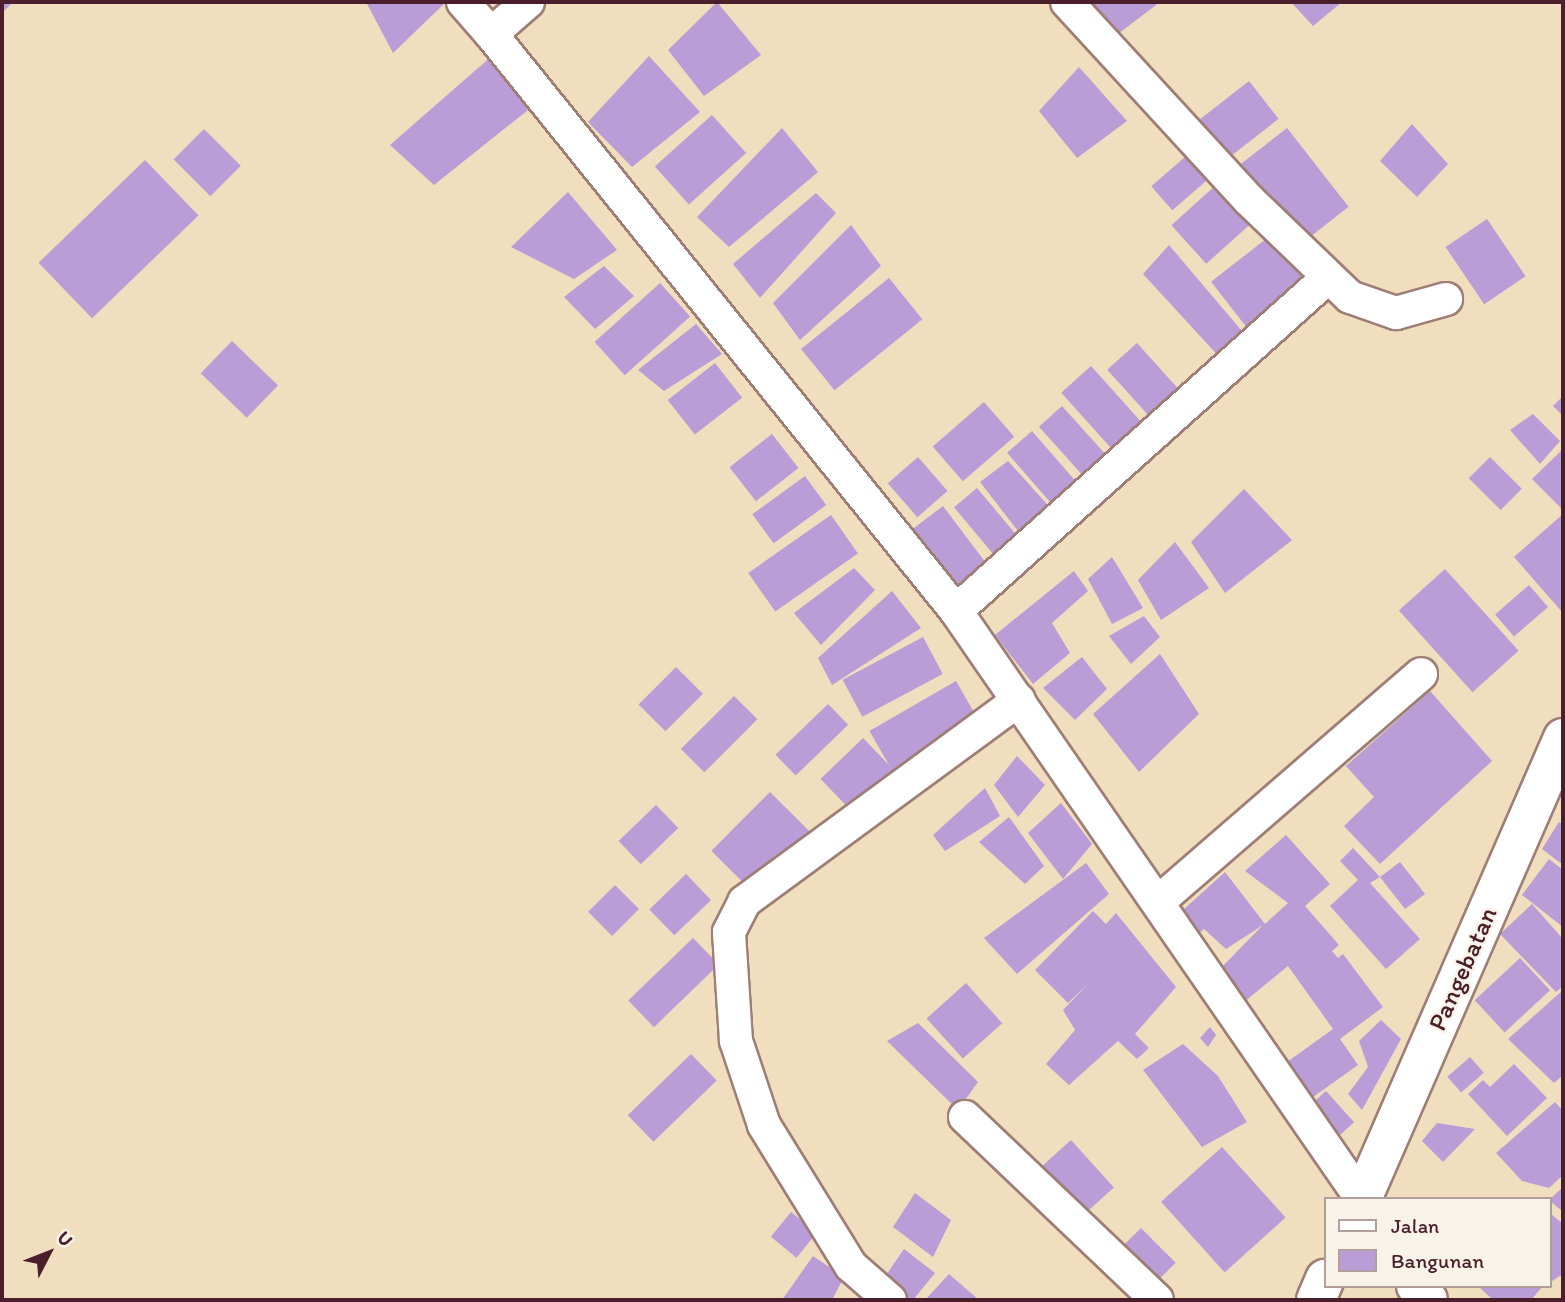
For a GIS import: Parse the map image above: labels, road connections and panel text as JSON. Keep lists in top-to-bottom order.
{
  "streets": {
    "street": ["Pangebatan"]
  },
  "legend": ["Jalan", "Bangunan"],
  "north": "top right"
}
